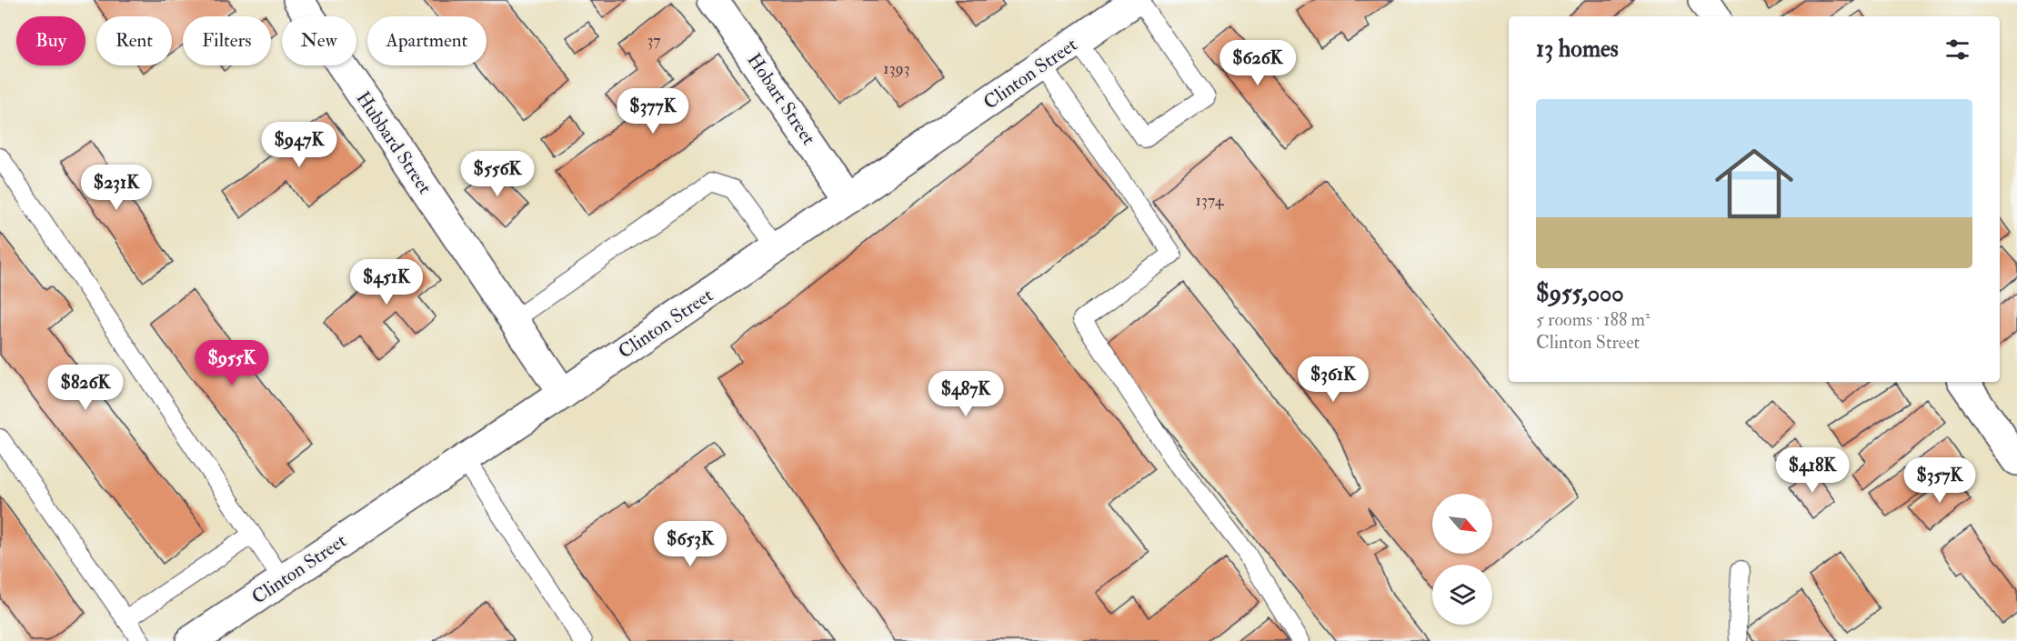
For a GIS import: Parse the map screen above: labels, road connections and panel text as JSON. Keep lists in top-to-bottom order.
{
  "streets": {
    "main road": ["Clinton Street", "Hobart Street", "Hubbard Street"]
  },
  "crossings": [
    ["Clinton Street", "Hobart Street"],
    ["Clinton Street", "Hubbard Street"]
  ],
  "house_numbers": ["37", "1393", "1374"],
  "north": "bottom right",
  "page": {
    "chip": [
      "Buy",
      "Rent",
      "Filters",
      "New",
      "Apartment"
    ],
    "heading": "13 homes",
    "price": [
      "$626K",
      "$377K",
      "$947K",
      "$556K",
      "$231K",
      "$451K",
      "$955K",
      "$361K",
      "$826K",
      "$487K",
      "$418K",
      "$357K",
      "$653K"
    ],
    "list": [
      {
        "name": "$955,000",
        "note": "5 rooms · 188 m² · Clinton Street"
      }
    ]
  }
}
